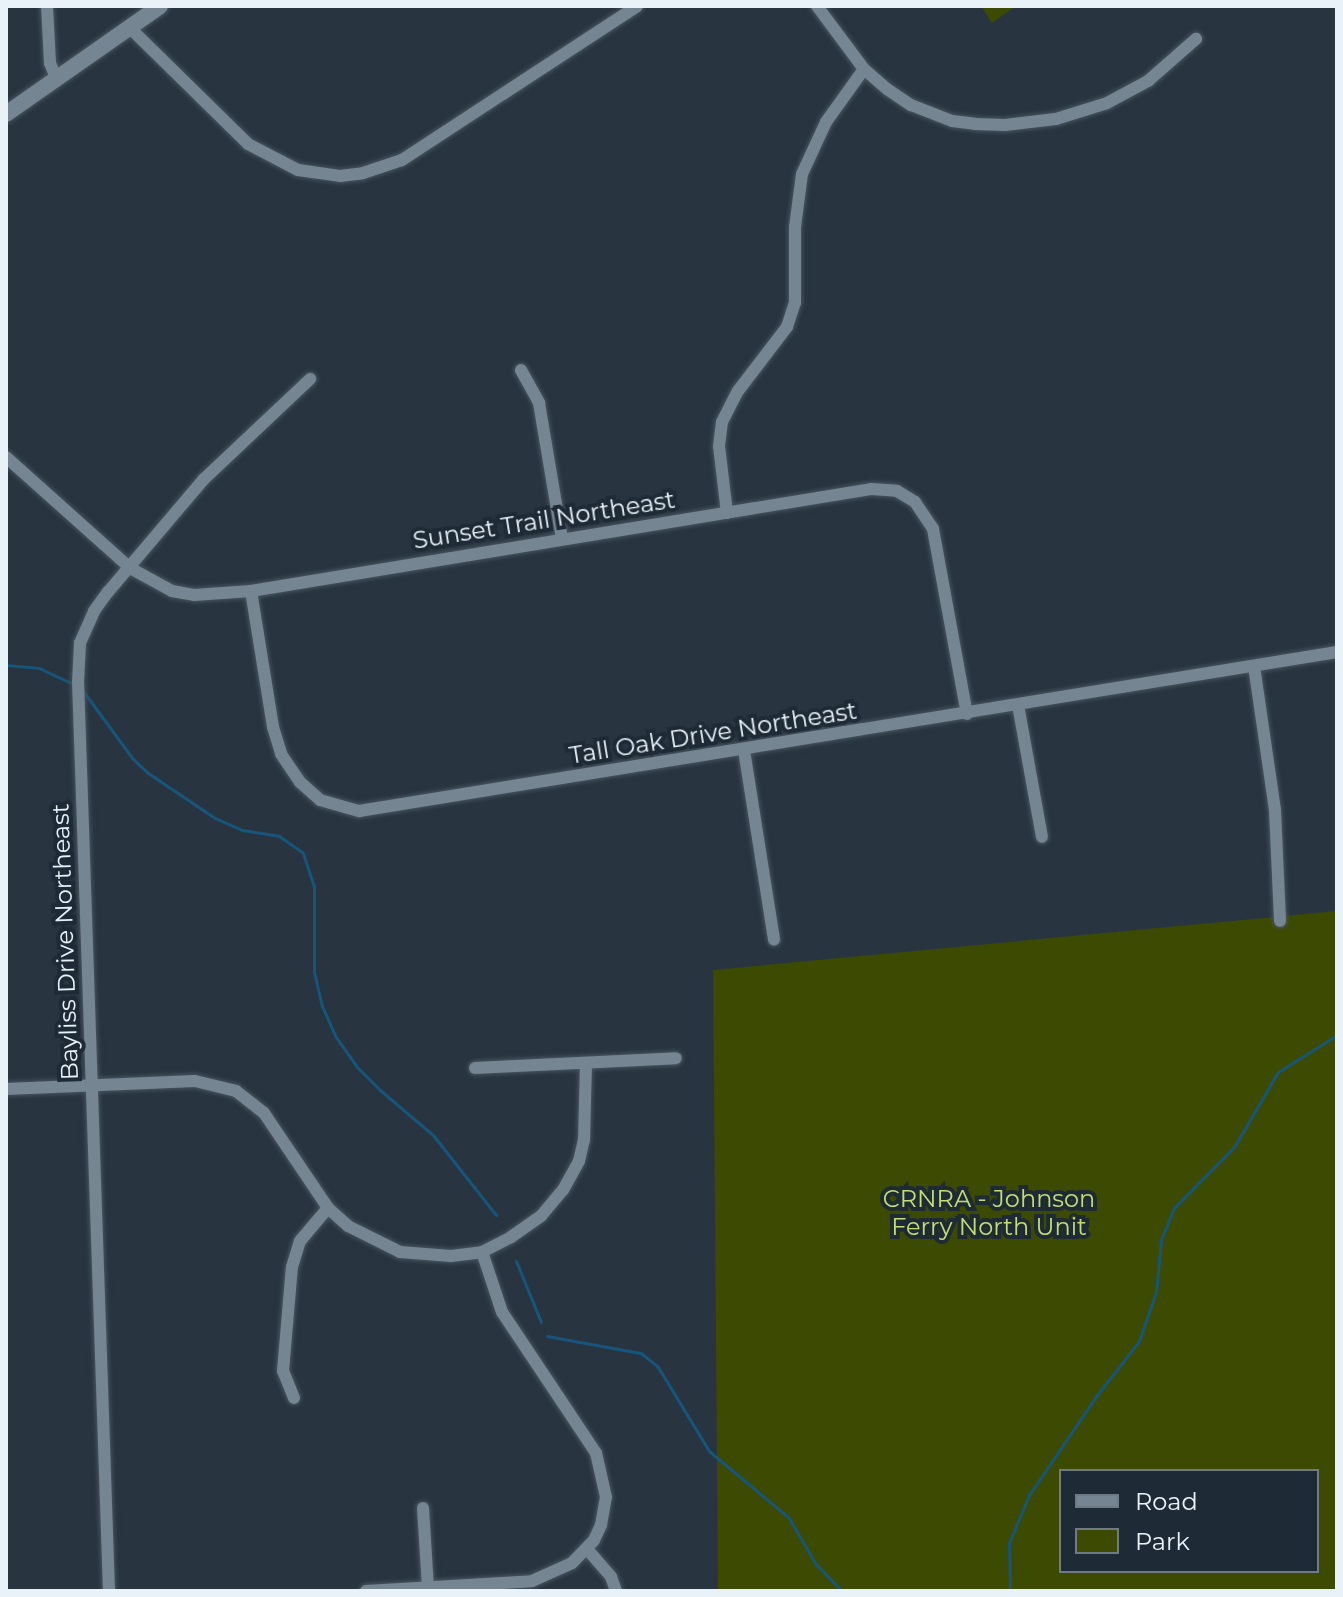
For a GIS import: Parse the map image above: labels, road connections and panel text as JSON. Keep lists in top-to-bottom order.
{
  "streets": {
    "street": ["Sunset Trail Northeast", "Tall Oak Drive Northeast", "Bayliss Drive Northeast"]
  },
  "crossings": [
    ["Sunset Trail Northeast", "Tall Oak Drive Northeast"],
    ["Sunset Trail Northeast", "Bayliss Drive Northeast"]
  ],
  "parks": ["CRNRA - Johnson Ferry North Unit"],
  "legend": ["Road", "Park"]
}
